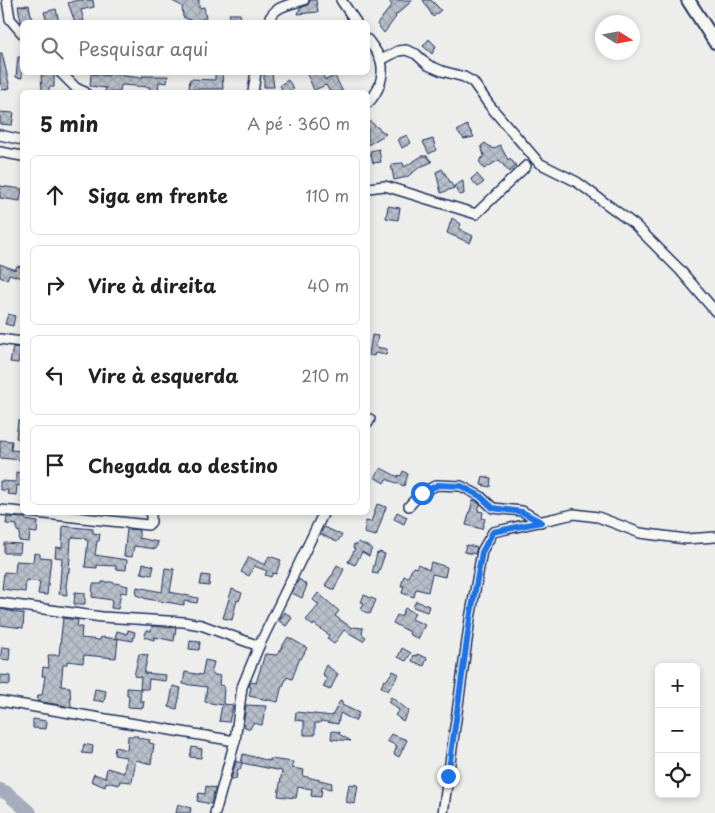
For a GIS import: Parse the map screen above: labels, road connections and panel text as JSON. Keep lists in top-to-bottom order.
{
  "north": "right",
  "page": {
    "search": "Pesquisar aqui",
    "heading": ["5 min", "A pé · 360 m"],
    "list": [
      ["Siga em frente", "110 m"],
      ["Vire à direita", "40 m"],
      ["Vire à esquerda", "210 m"],
      "Chegada ao destino"
    ],
    "map_buttons": ["+", "−"]
  }
}
